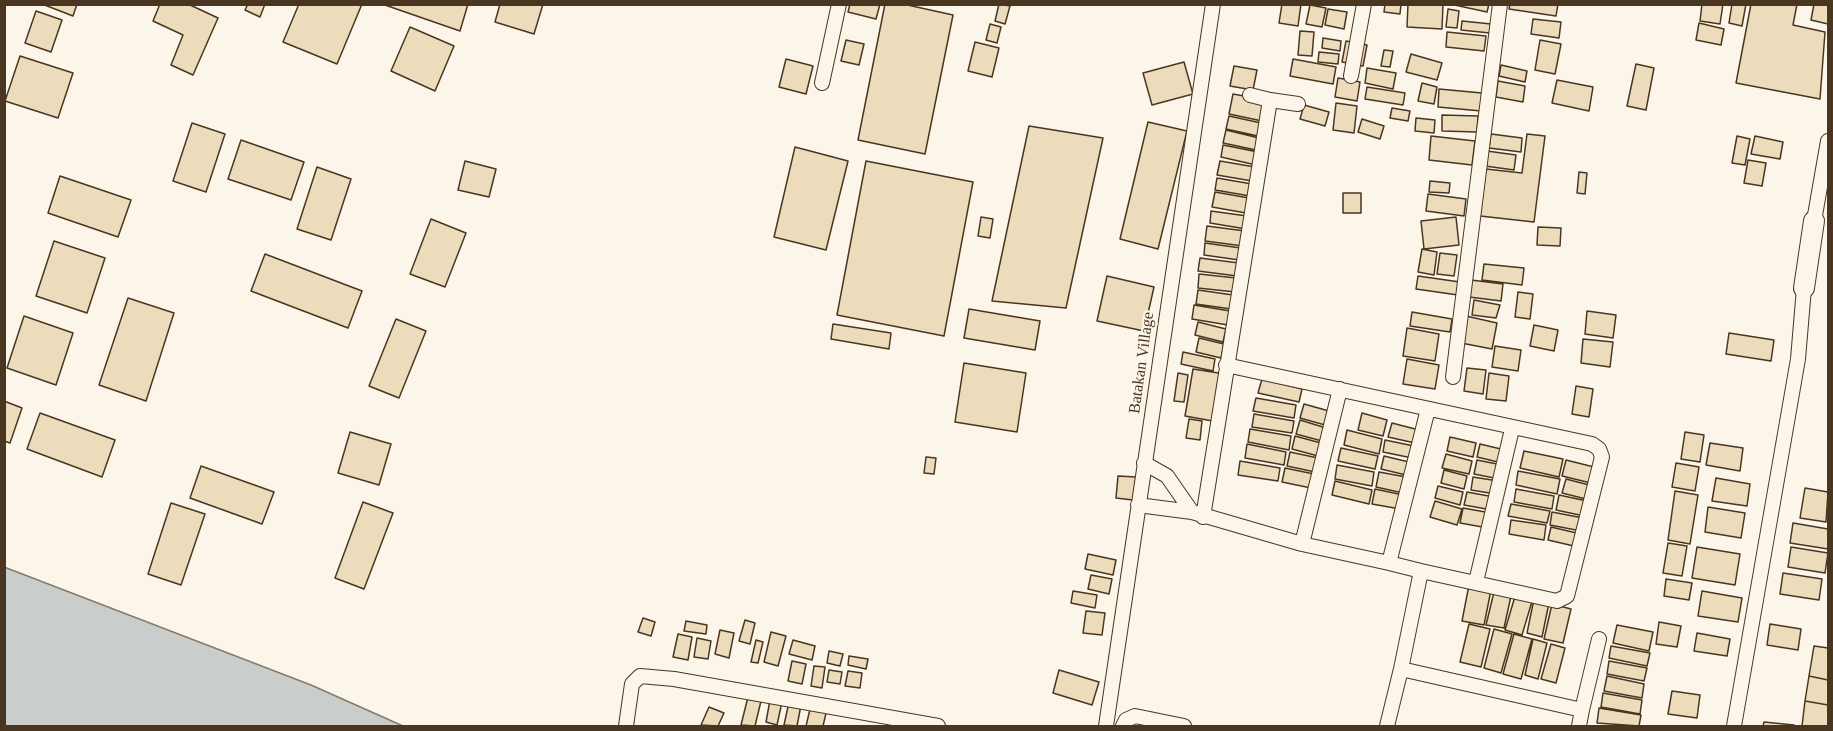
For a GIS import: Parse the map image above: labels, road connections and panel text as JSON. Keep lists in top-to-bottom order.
{
  "streets": {
    "street": ["Batakan Village"]
  }
}
